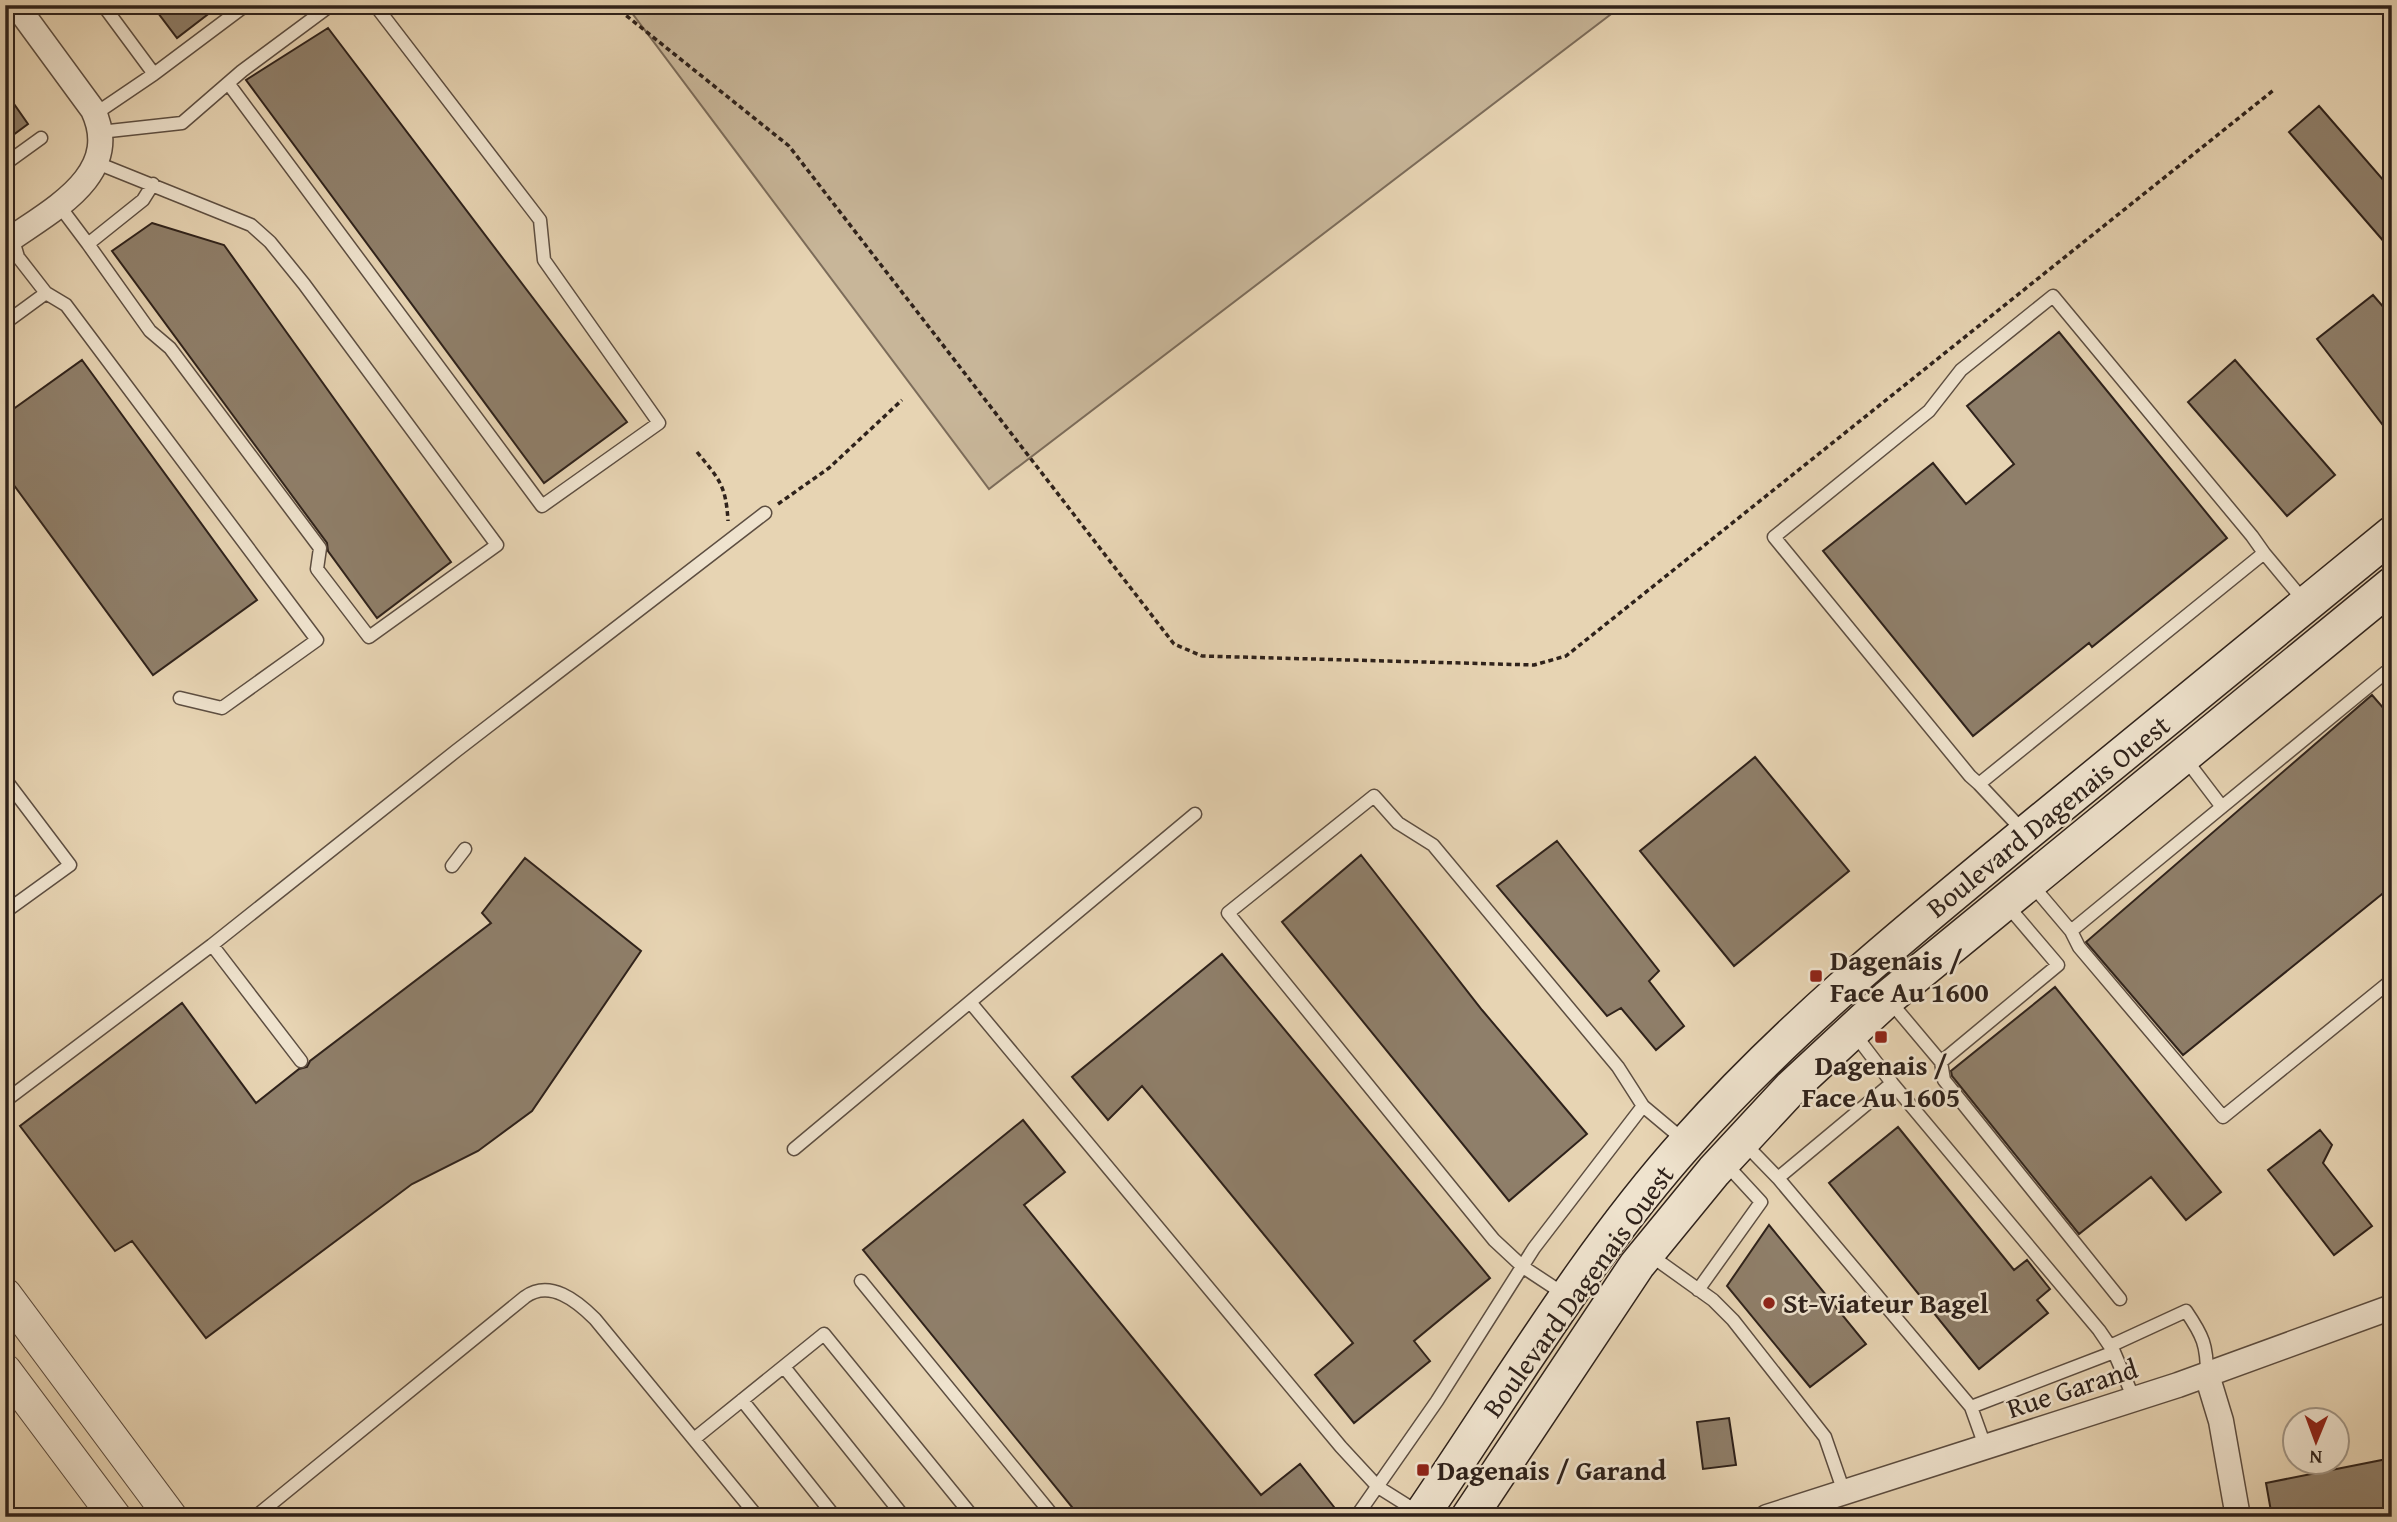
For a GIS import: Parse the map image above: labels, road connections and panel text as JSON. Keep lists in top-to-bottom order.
{
  "streets": {
    "main road": ["Boulevard Dagenais Ouest"],
    "street": ["Rue Garand"]
  },
  "places": {
    "transit": ["Dagenais / Face Au 1600", "Dagenais / Face Au 1605", "Dagenais / Garand"],
    "other": ["St-Viateur Bagel"]
  },
  "north": "bottom"
}
